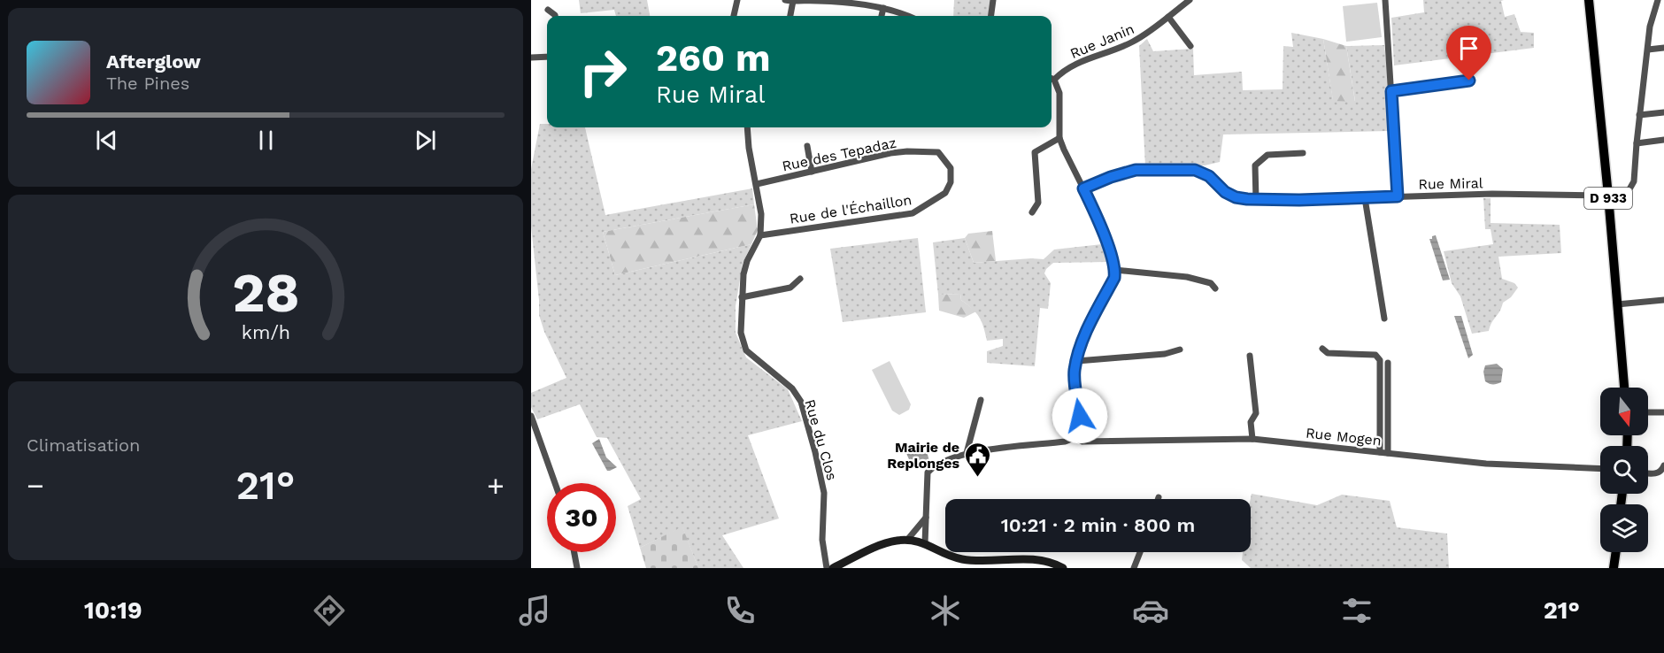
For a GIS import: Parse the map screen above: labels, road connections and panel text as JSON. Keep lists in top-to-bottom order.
{
  "streets": {
    "main road": ["D 933"],
    "street": [
      "Rue Janin",
      "Rue des Tepadaz",
      "Rue Miral",
      "Rue de l'Échaillon",
      "Rue Mogen",
      "Rue du Clos"
    ]
  },
  "crossings": [
    ["Rue des Tepadaz", "Rue de l'Échaillon"],
    ["Rue des Tepadaz", "Rue du Clos"],
    ["Rue Miral", "D 933"],
    ["Rue de l'Échaillon", "Rue du Clos"]
  ],
  "places": {
    "public building": ["Mairie de Replonges"]
  },
  "north": "bottom",
  "page": {
    "turn": ["260 m", "Rue Miral"],
    "song": ["Afterglow", "The Pines"],
    "tile": "Climatisation",
    "heat": ["−", "21°", "+"],
    "limit": "30",
    "trip": "10:21 · 2 min · 800 m",
    "tabs": ["10:19", "21°"],
    "gauge": ["28", "km/h"]
  }
}
